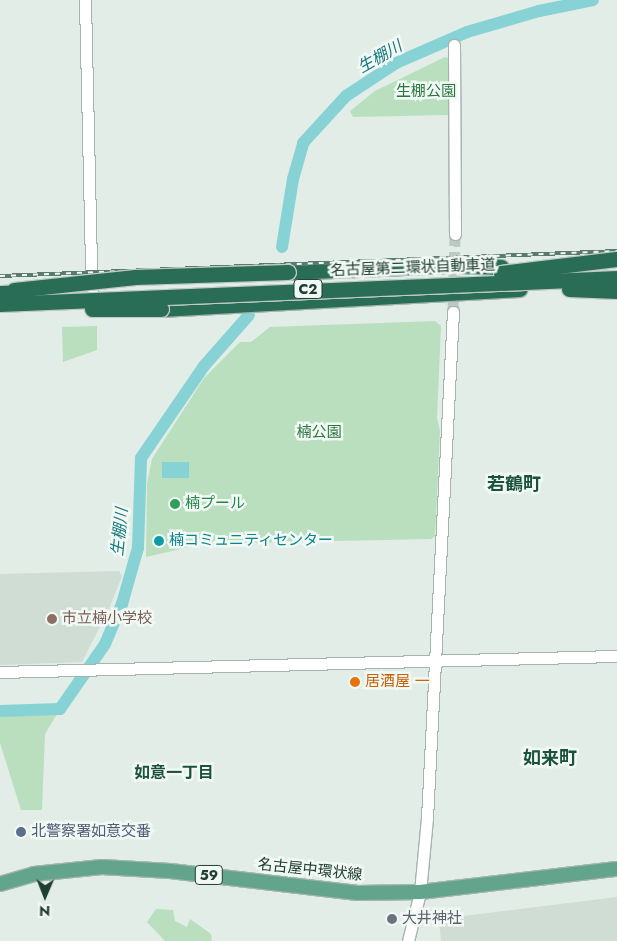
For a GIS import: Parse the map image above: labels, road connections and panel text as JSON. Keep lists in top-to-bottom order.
{
  "streets": {
    "highway": ["名古屋第二環状自動車道", "C2"],
    "main road": ["名古屋中環状線", "59"]
  },
  "districts": ["若鶴町", "如来町", "如意一丁目"],
  "water": ["生棚川"],
  "parks": ["生棚公園", "楠公園"],
  "places": [
    "楠プール",
    "楠コミュニティセンター",
    "市立楠小学校",
    "居酒屋 一",
    "北警察署如意交番",
    "大井神社"
  ],
  "north": "bottom"
}
